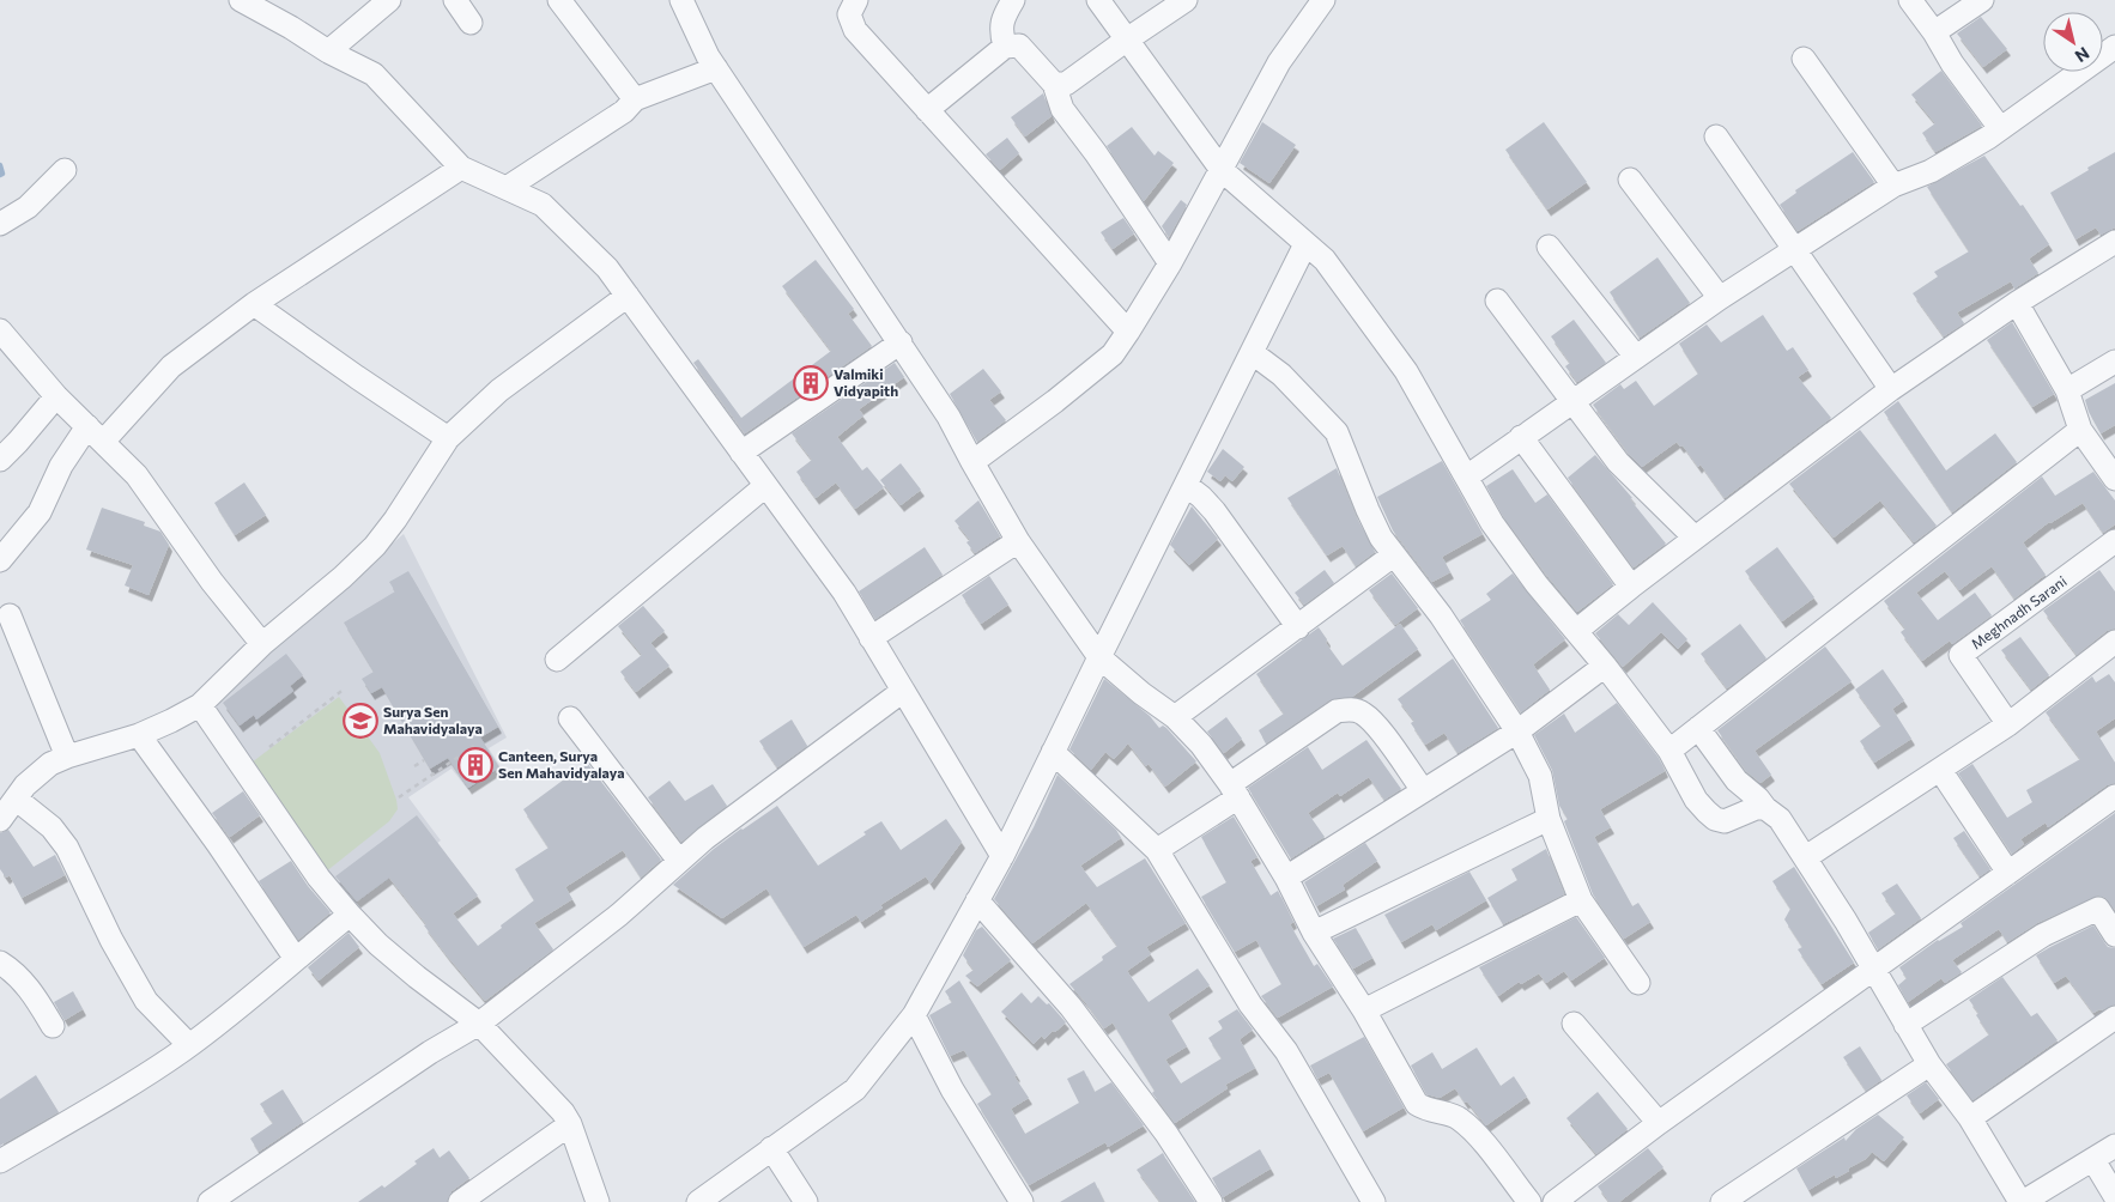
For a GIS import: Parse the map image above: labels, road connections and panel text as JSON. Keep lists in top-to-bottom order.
{
  "streets": {
    "street": ["Meghnadh Sarani"]
  },
  "places": {
    "building": ["Valmiki Vidyapith", "Canteen, Surya Sen Mahavidyalaya"],
    "school or university": ["Surya Sen Mahavidyalaya"]
  },
  "north": "bottom right"
}
